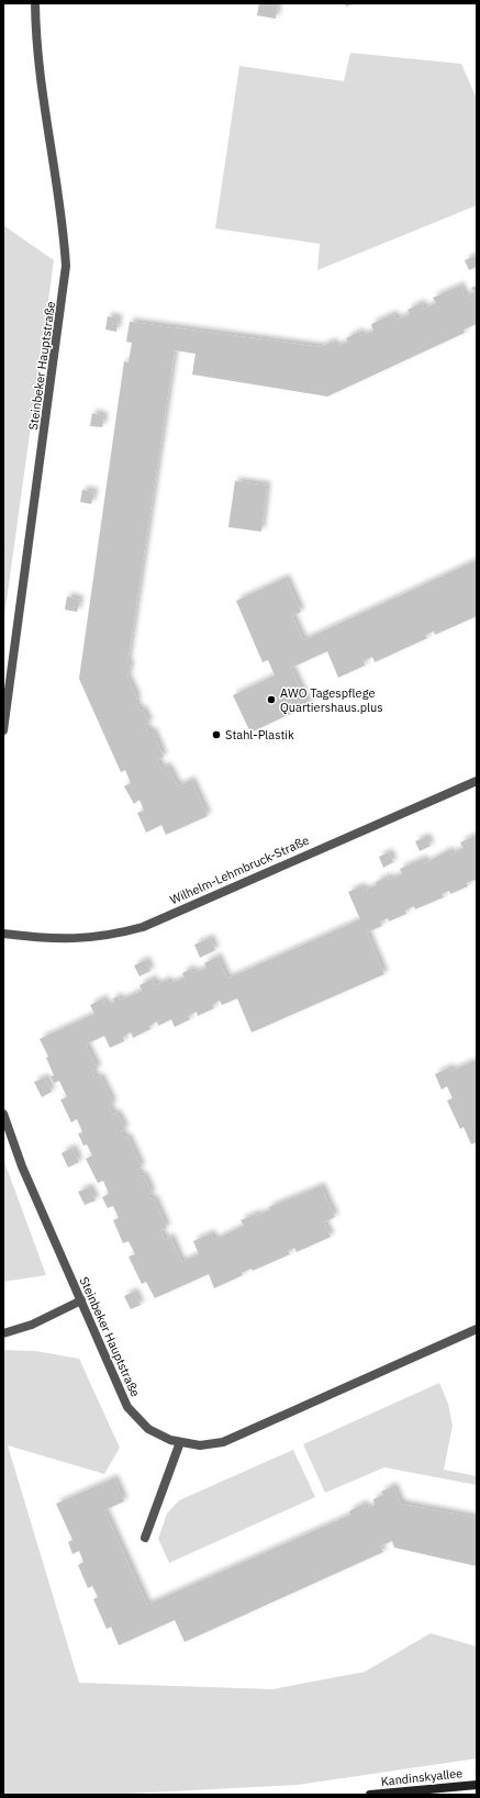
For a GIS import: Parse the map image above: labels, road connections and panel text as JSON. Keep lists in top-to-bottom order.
{
  "streets": {
    "street": ["Steinbeker Hauptstraße", "Wilhelm-Lehmbruck-Straße", "Kandinskyallee"]
  },
  "places": ["AWO Tagespflege Quartiershaus.plus", "Stahl-Plastik"]
}
